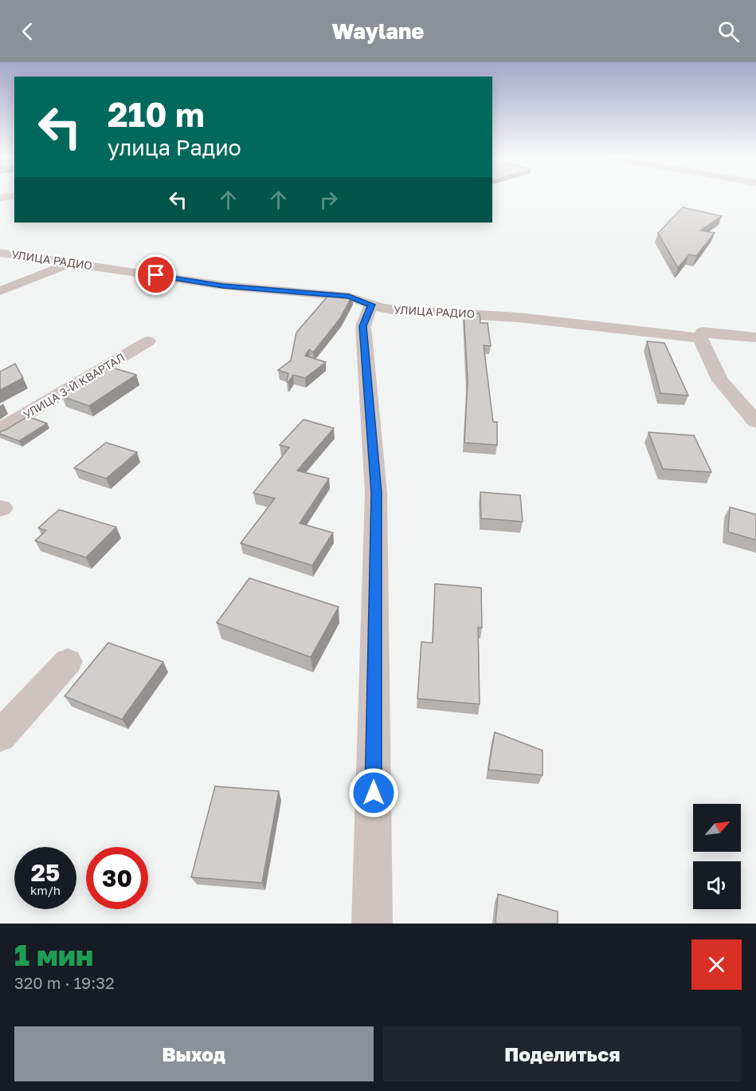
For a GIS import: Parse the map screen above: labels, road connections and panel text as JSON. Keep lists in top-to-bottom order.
{
  "streets": {
    "street": ["УЛИЦА РАДИО", "УЛИЦА 3-Й КВАРТАЛ"]
  },
  "north": "top right",
  "page": {
    "header": "Waylane",
    "turn": ["210 m", "улица Радио"],
    "speed": "25 km/h",
    "limit": "30",
    "heading": ["1 мин", "320 m · 19:32"],
    "buttons": ["Выход", "Поделиться"]
  }
}
